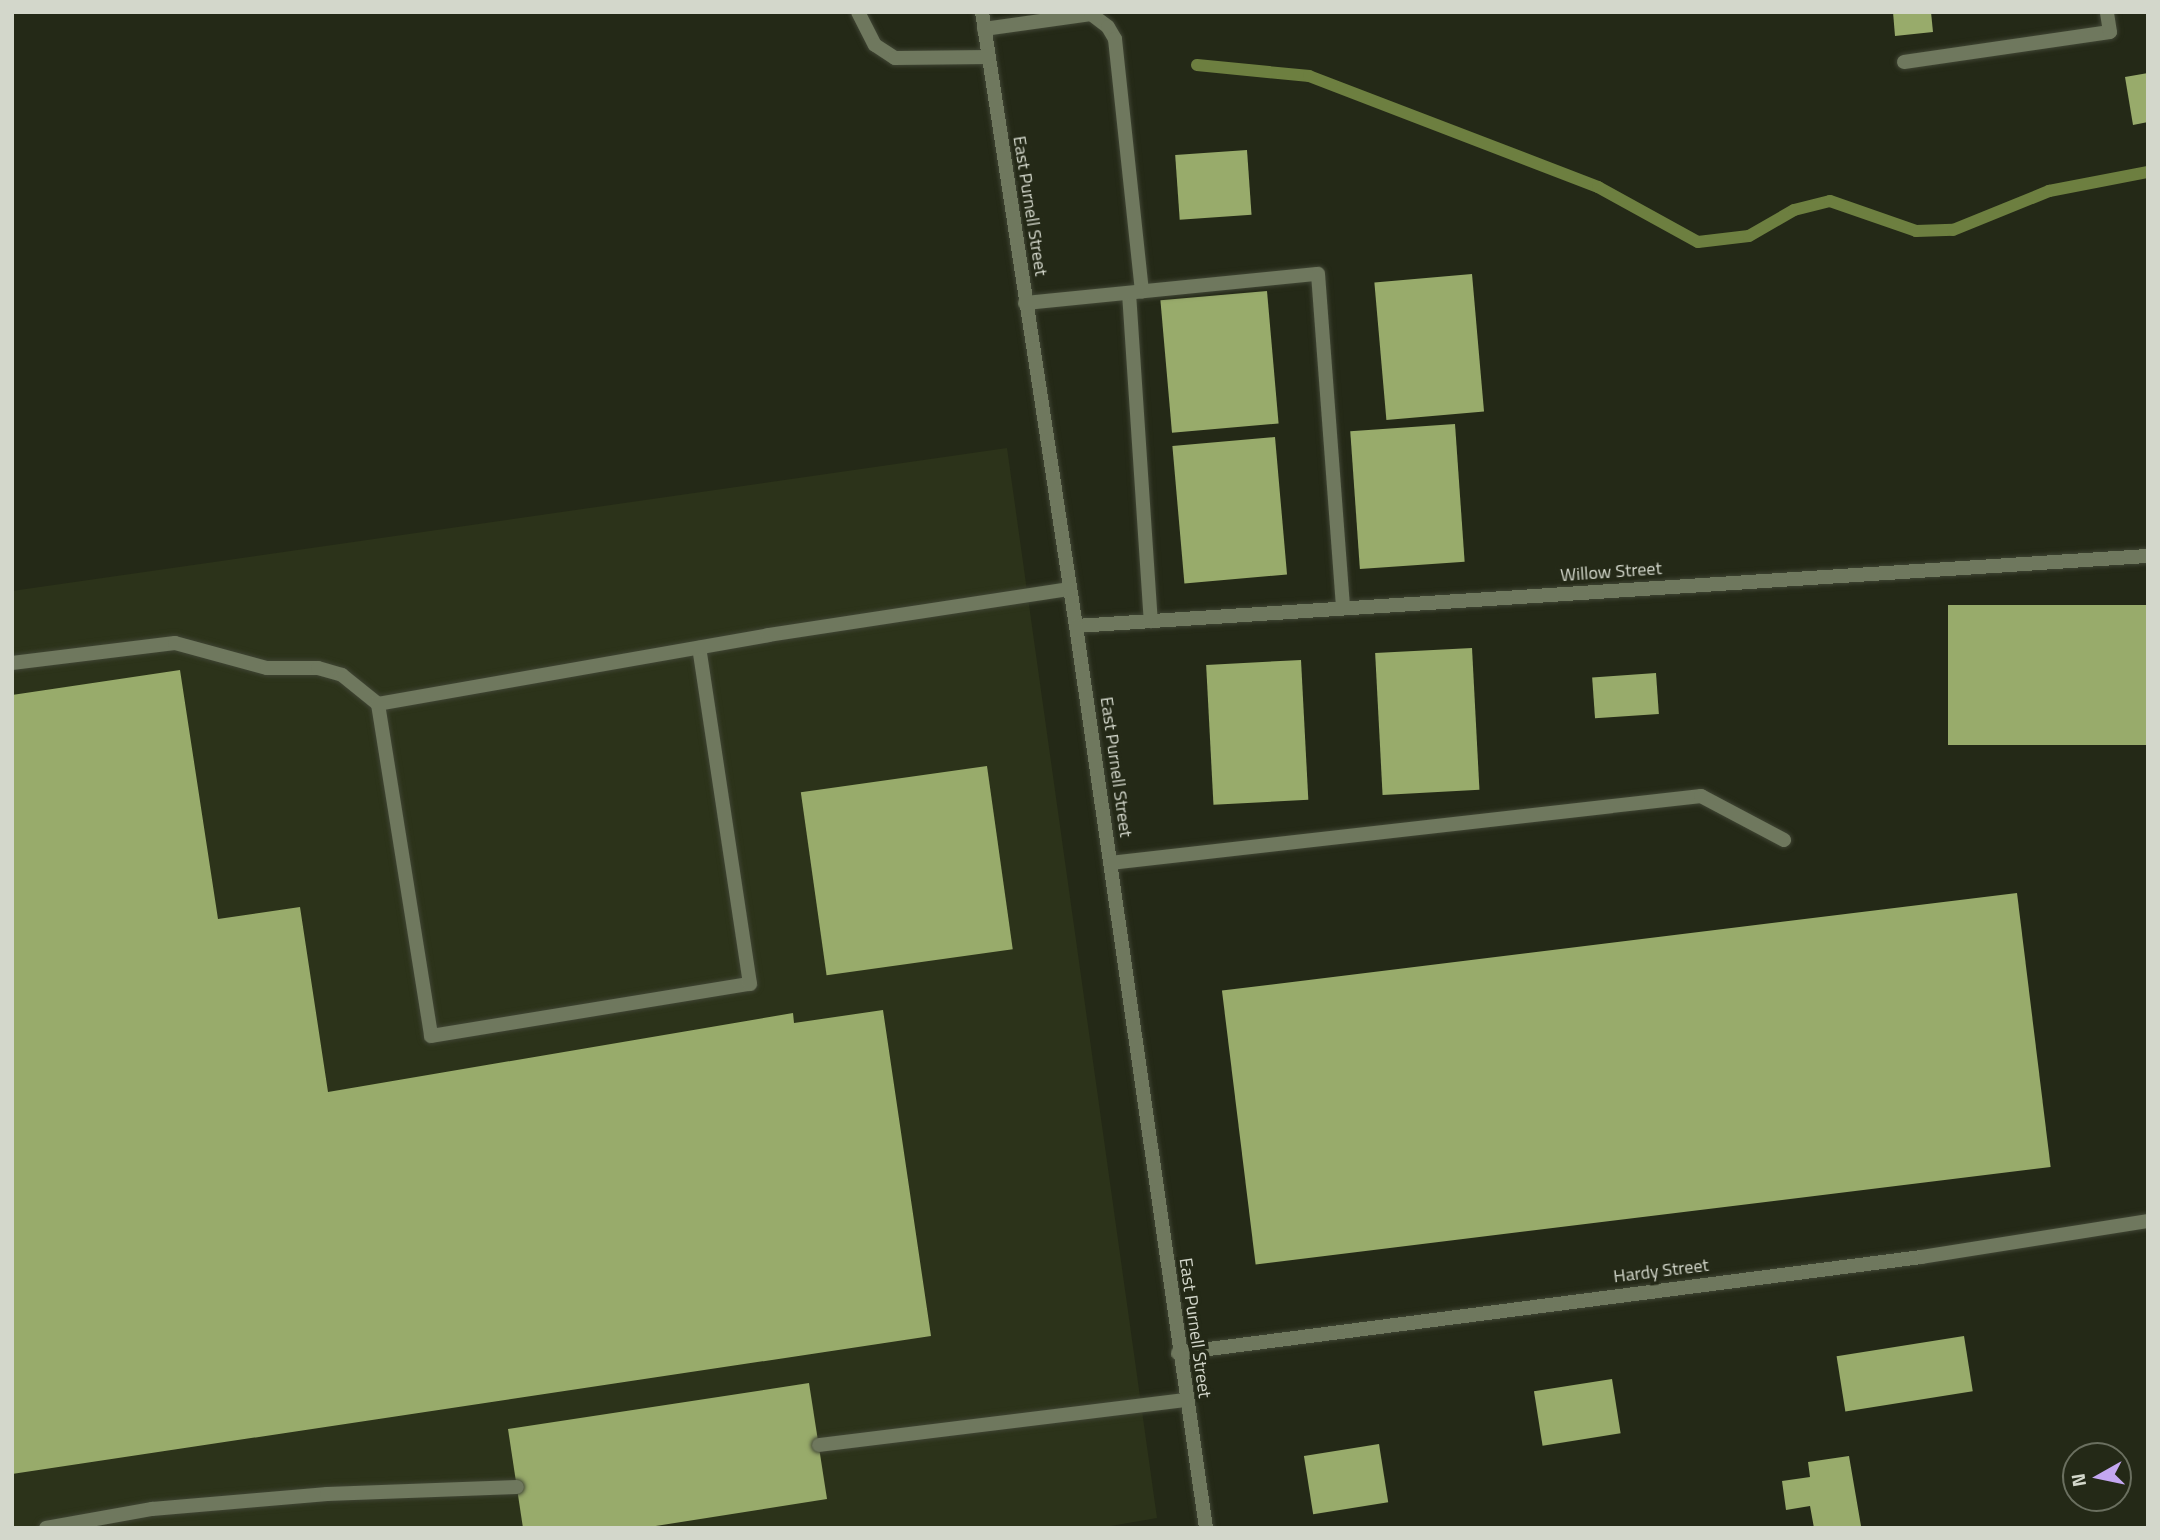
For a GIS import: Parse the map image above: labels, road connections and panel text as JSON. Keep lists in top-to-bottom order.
{
  "streets": {
    "street": ["East Purnell Street", "Willow Street", "Hardy Street"]
  },
  "crossings": [
    ["East Purnell Street", "Willow Street"],
    ["East Purnell Street", "Hardy Street"]
  ],
  "north": "left"
}
